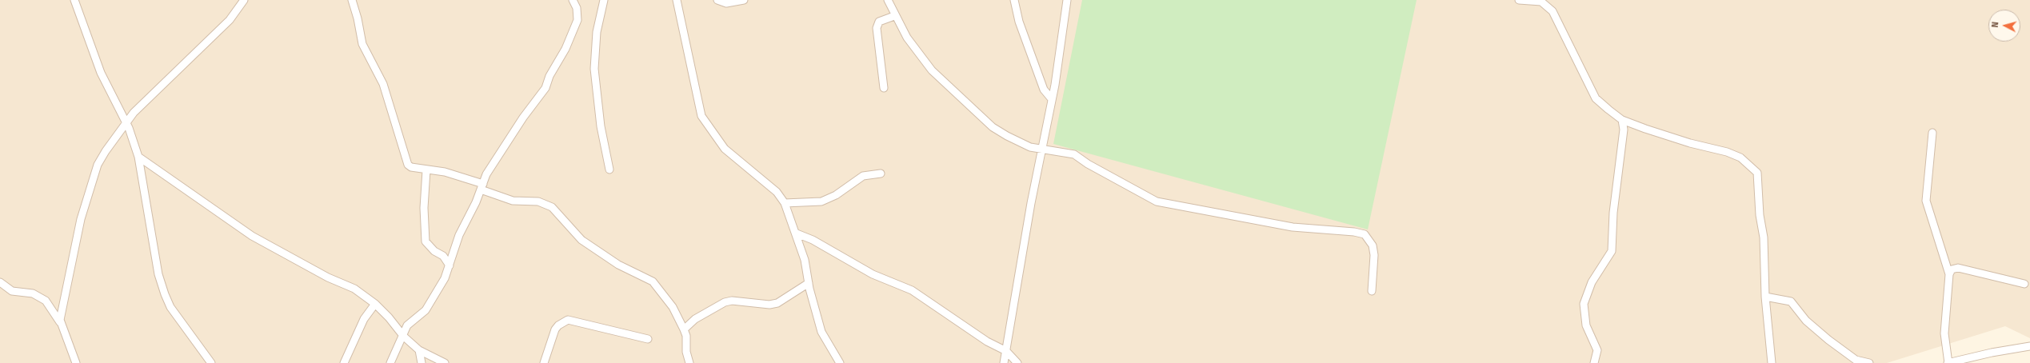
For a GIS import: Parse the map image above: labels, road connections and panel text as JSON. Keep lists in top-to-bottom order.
{
  "north": "left"
}
